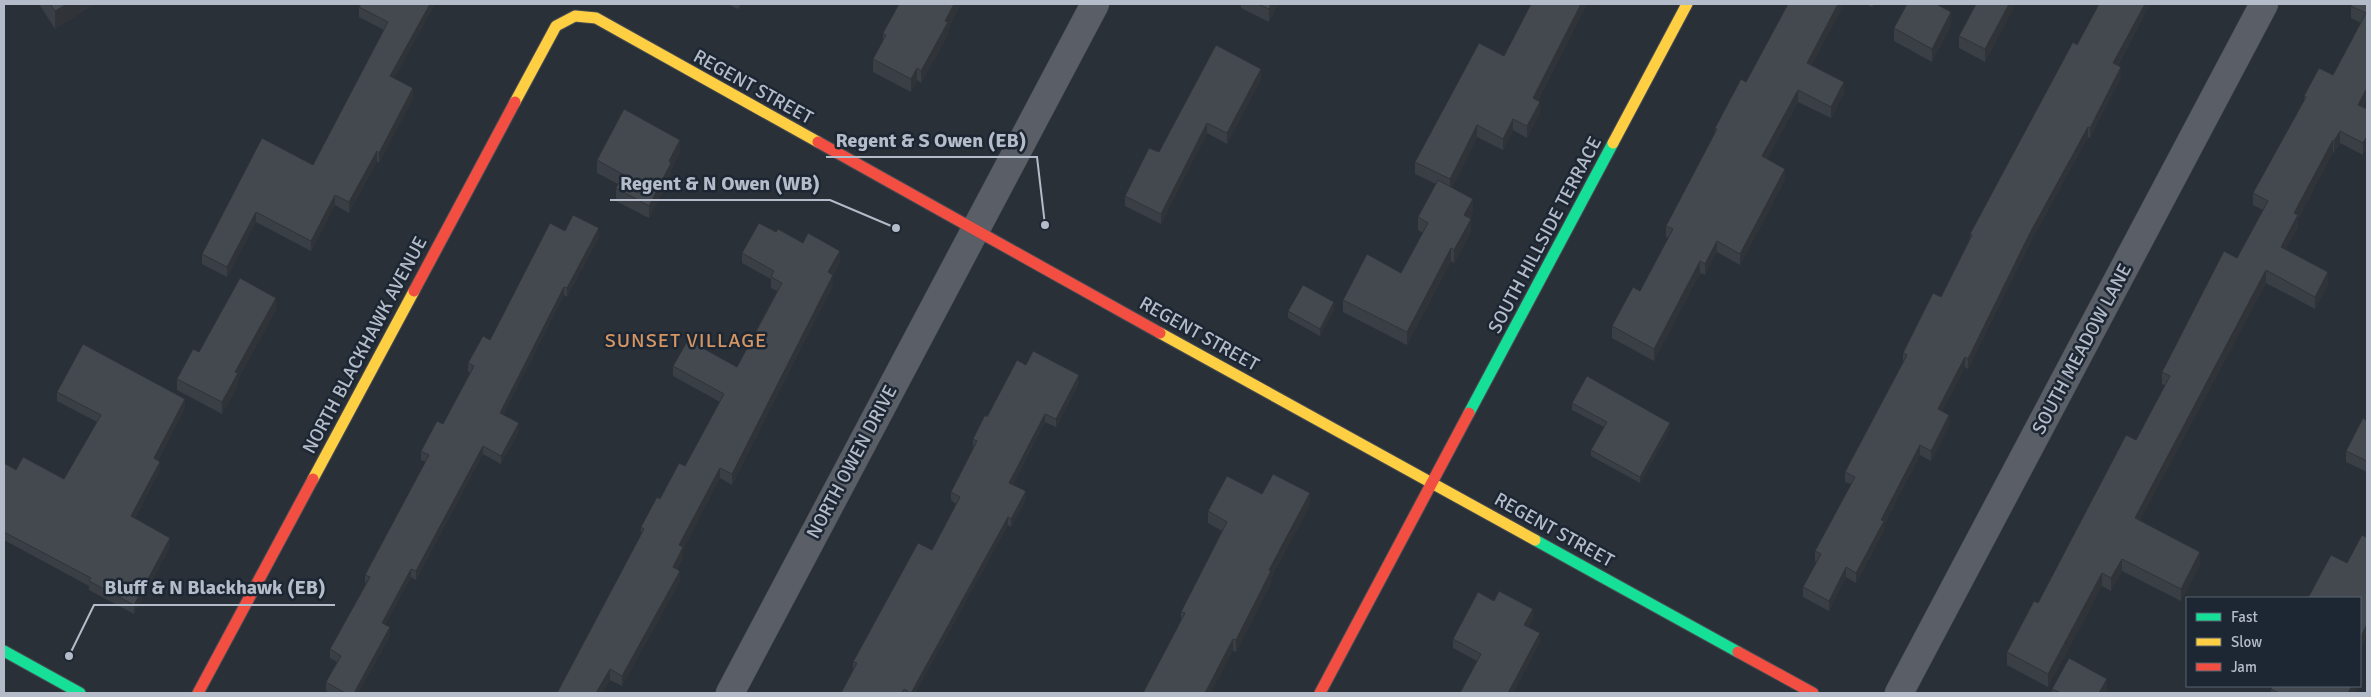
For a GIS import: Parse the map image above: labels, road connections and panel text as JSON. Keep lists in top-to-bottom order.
{
  "streets": {
    "street": [
      "REGENT STREET",
      "SOUTH HILLSIDE TERRACE",
      "NORTH BLACKHAWK AVENUE",
      "SOUTH MEADOW LANE",
      "NORTH OWEN DRIVE"
    ]
  },
  "crossings": [
    ["REGENT STREET", "SOUTH HILLSIDE TERRACE"],
    ["REGENT STREET", "NORTH BLACKHAWK AVENUE"],
    ["REGENT STREET", "NORTH OWEN DRIVE"]
  ],
  "districts": ["SUNSET VILLAGE"],
  "places": ["Regent & S Owen (EB)", "Regent & N Owen (WB)", "Bluff & N Blackhawk (EB)"],
  "legend": ["Fast", "Slow", "Jam"]
}
